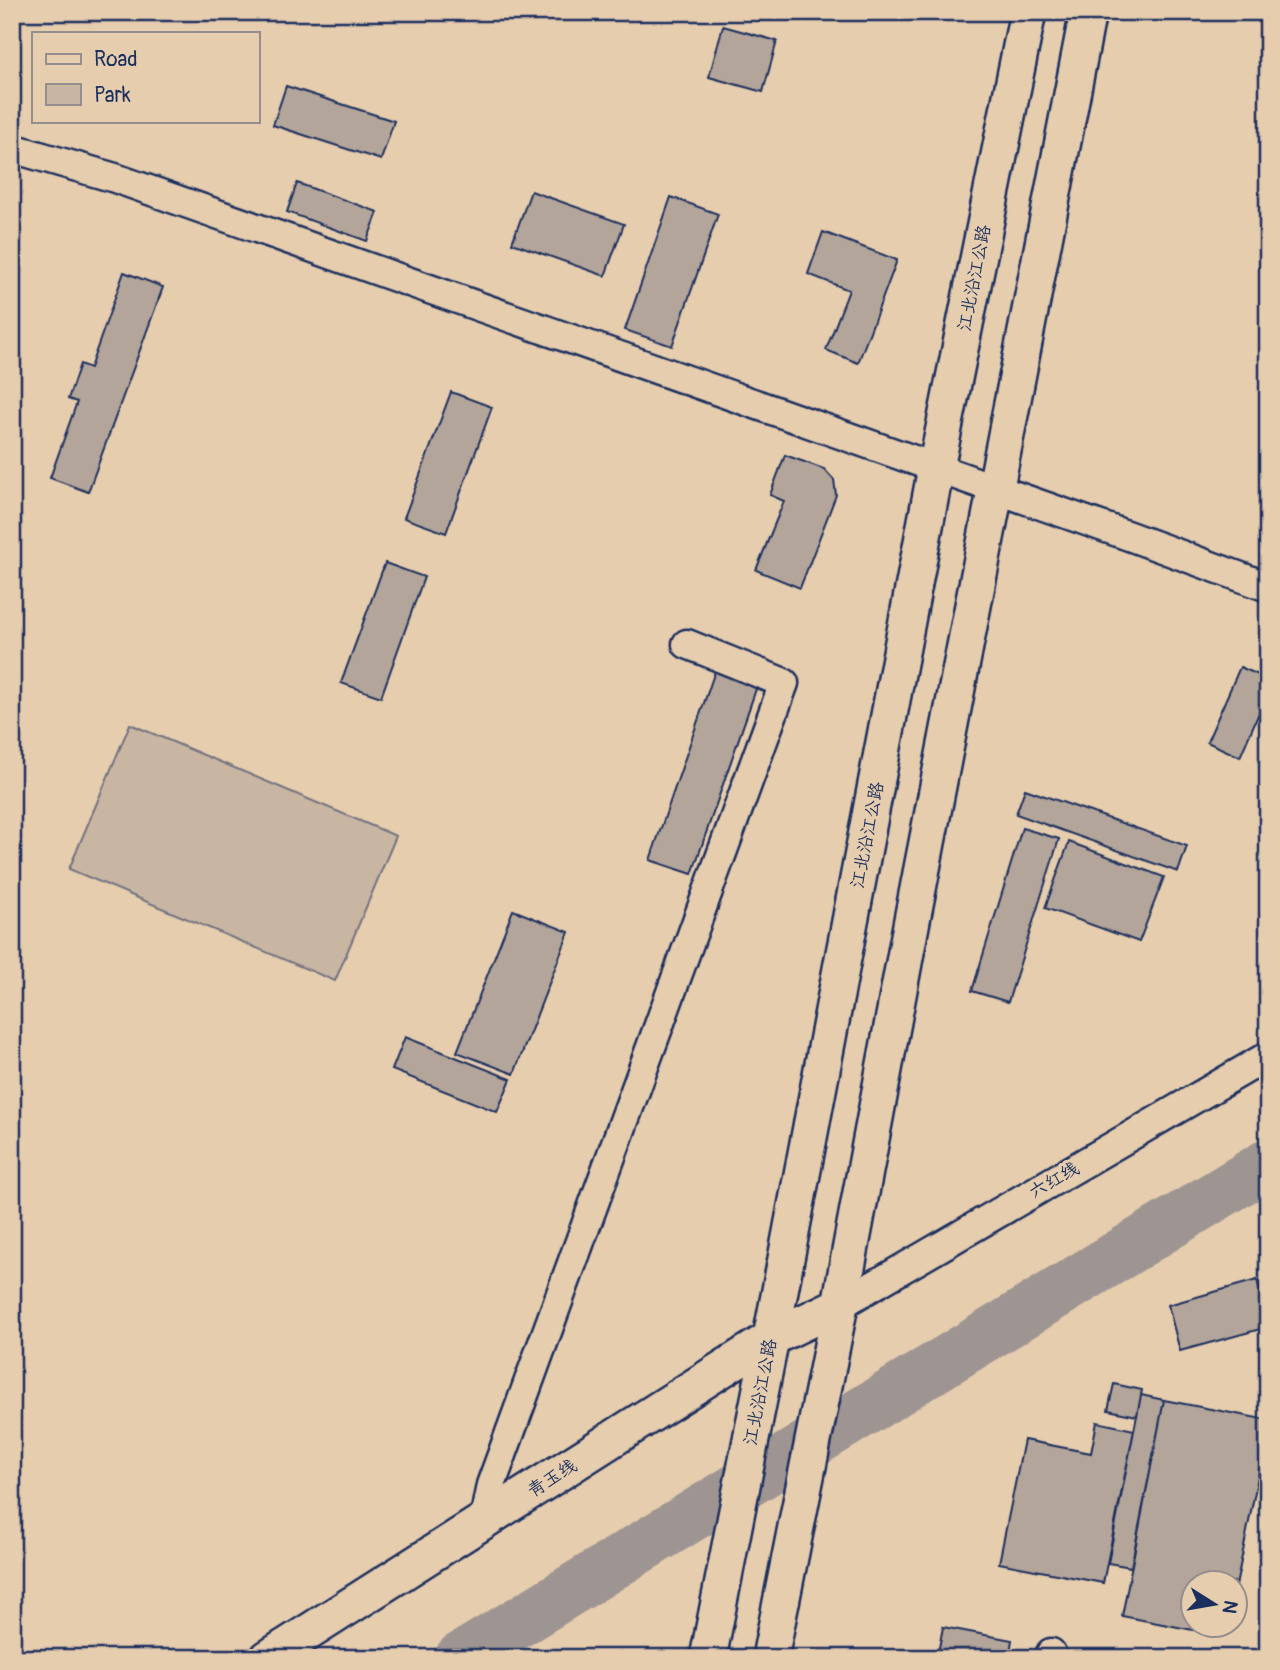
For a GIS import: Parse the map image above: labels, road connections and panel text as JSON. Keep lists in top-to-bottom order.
{
  "streets": {
    "main road": ["江北沿江公路", "青玉线"],
    "street": ["六红线"]
  },
  "crossings": [
    ["江北沿江公路", "青玉线"],
    ["六红线", "青玉线"]
  ],
  "legend": ["Road", "Park"],
  "north": "right"
}
